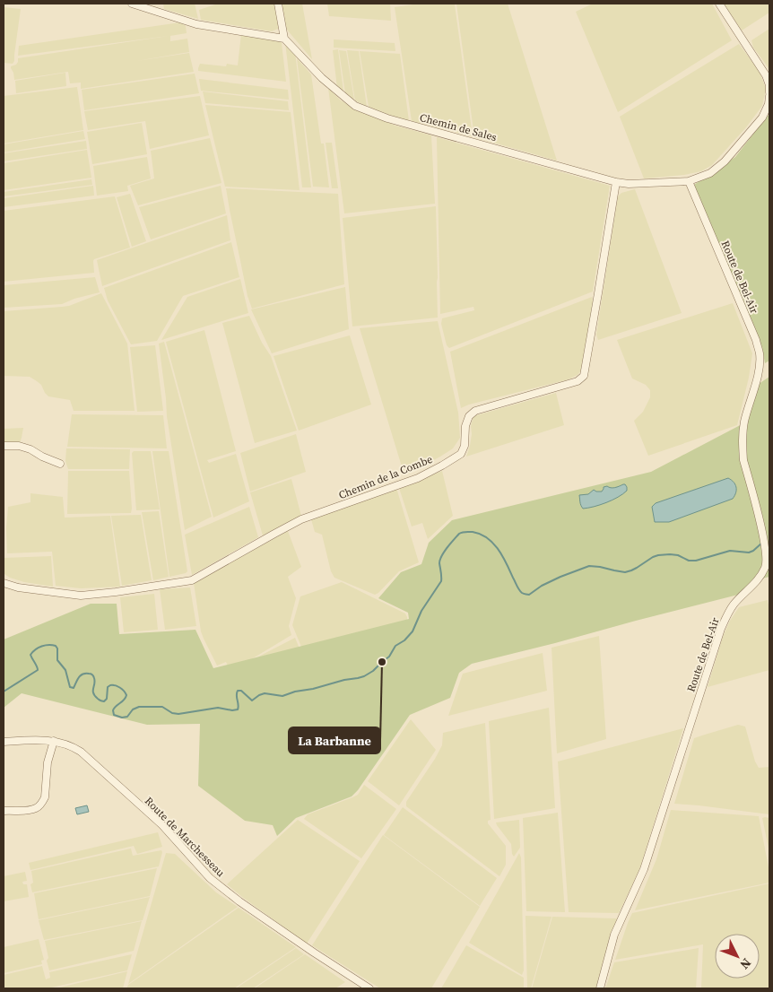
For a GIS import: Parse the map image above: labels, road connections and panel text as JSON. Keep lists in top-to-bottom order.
{
  "streets": {
    "street": [
      "Chemin de Sales",
      "Route de Bel-Air",
      "Chemin de la Combe",
      "Route de Marchesseau"
    ]
  },
  "crossings": [
    ["Chemin de Sales", "Route de Bel-Air"],
    ["Chemin de Sales", "Chemin de la Combe"]
  ],
  "places": ["La Barbanne"],
  "north": "bottom right"
}
